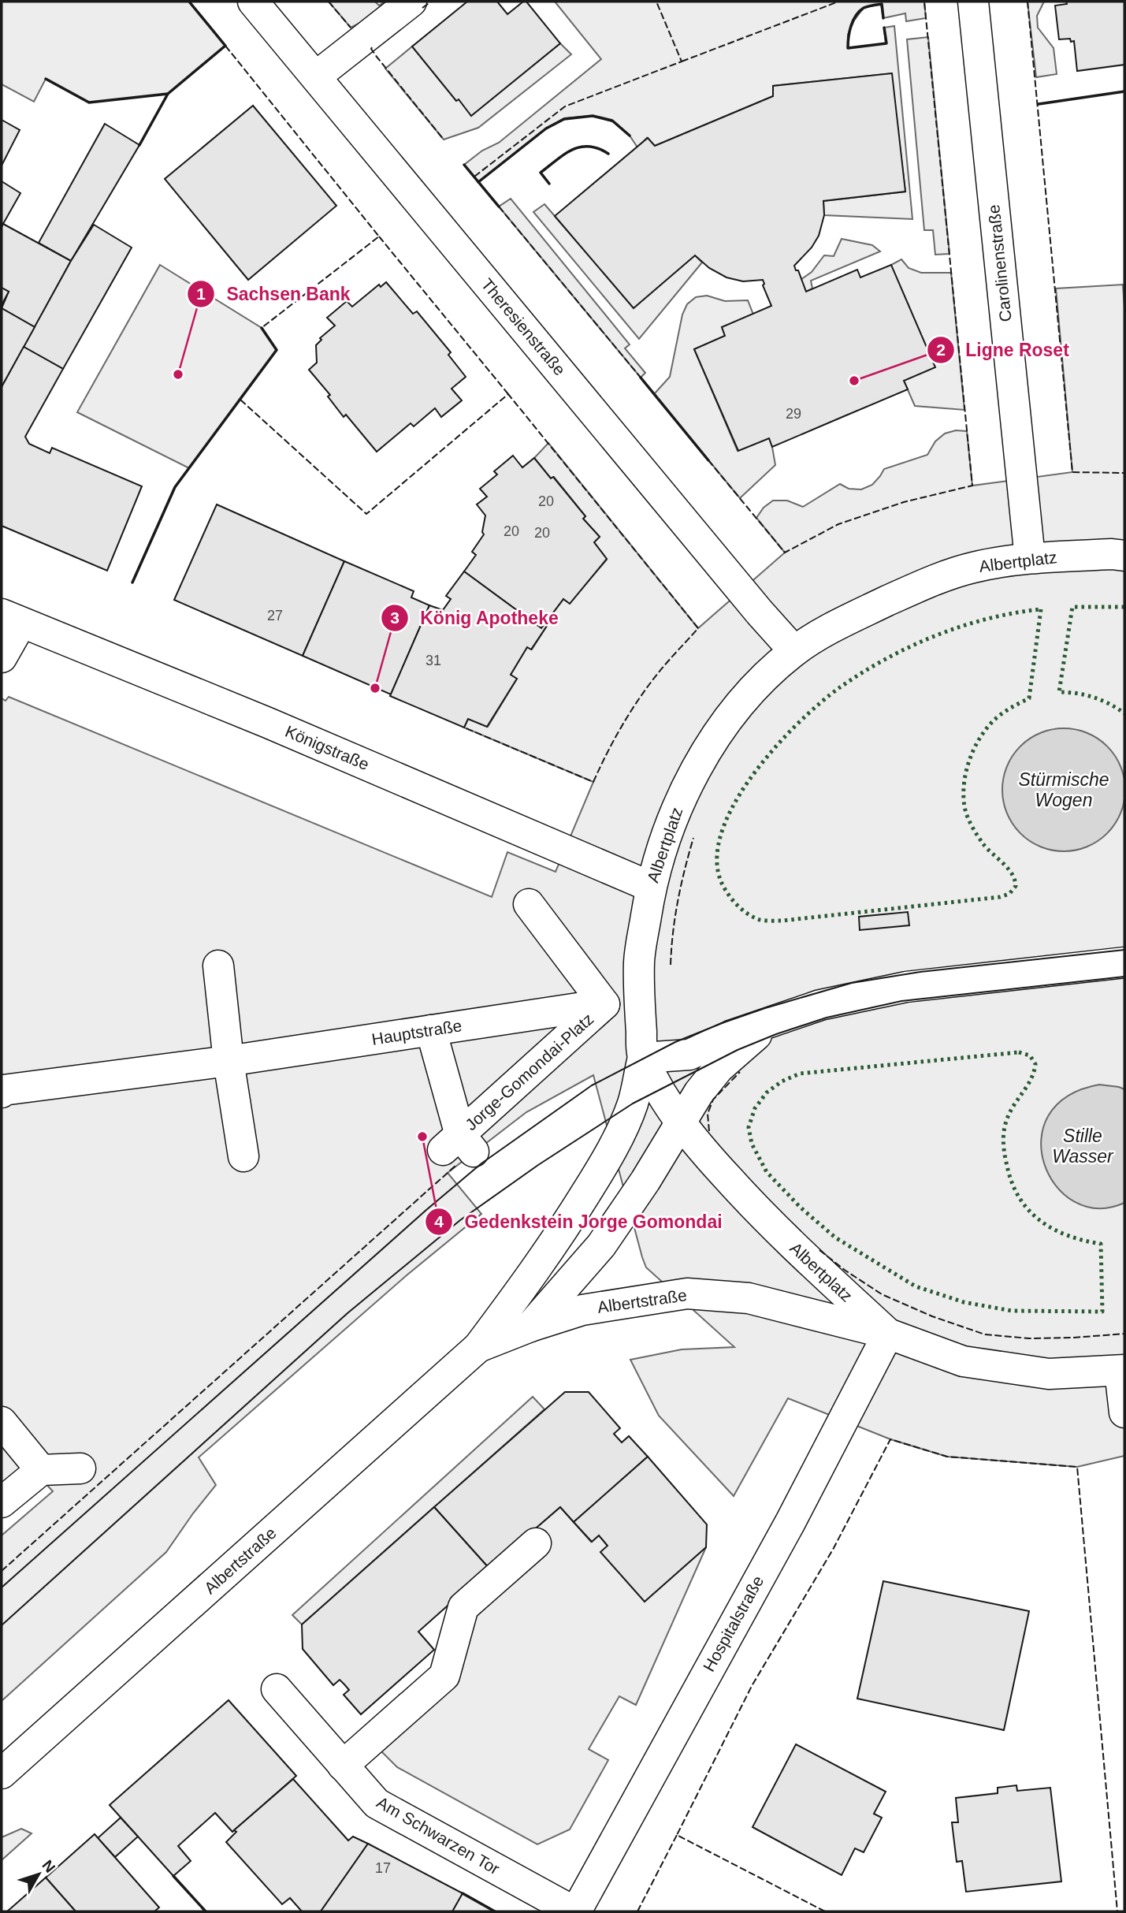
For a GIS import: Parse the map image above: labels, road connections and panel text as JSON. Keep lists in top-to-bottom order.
{
  "streets": {
    "street": [
      "Carolinenstraße",
      "Theresienstraße",
      "Albertplatz",
      "Königstraße",
      "Hauptstraße",
      "Jorge-Gomondai-Platz",
      "Albertstraße",
      "Hospitalstraße",
      "Am Schwarzen Tor"
    ]
  },
  "crossings": [
    ["Carolinenstraße", "Albertplatz"],
    ["Theresienstraße", "Albertplatz"],
    ["Albertplatz", "Königstraße"],
    ["Albertplatz", "Albertstraße"],
    ["Albertplatz", "Hospitalstraße"],
    ["Hauptstraße", "Jorge-Gomondai-Platz"],
    ["Hospitalstraße", "Am Schwarzen Tor"]
  ],
  "water": ["Stürmische Wogen", "Stille Wasser"],
  "places": [
    "Sachsen Bank",
    "Ligne Roset",
    "König Apotheke",
    "Gedenkstein Jorge Gomondai"
  ],
  "house_numbers": [
    "29",
    "20",
    "20",
    "20",
    "27",
    "31",
    "17"
  ],
  "north": "top right"
}
